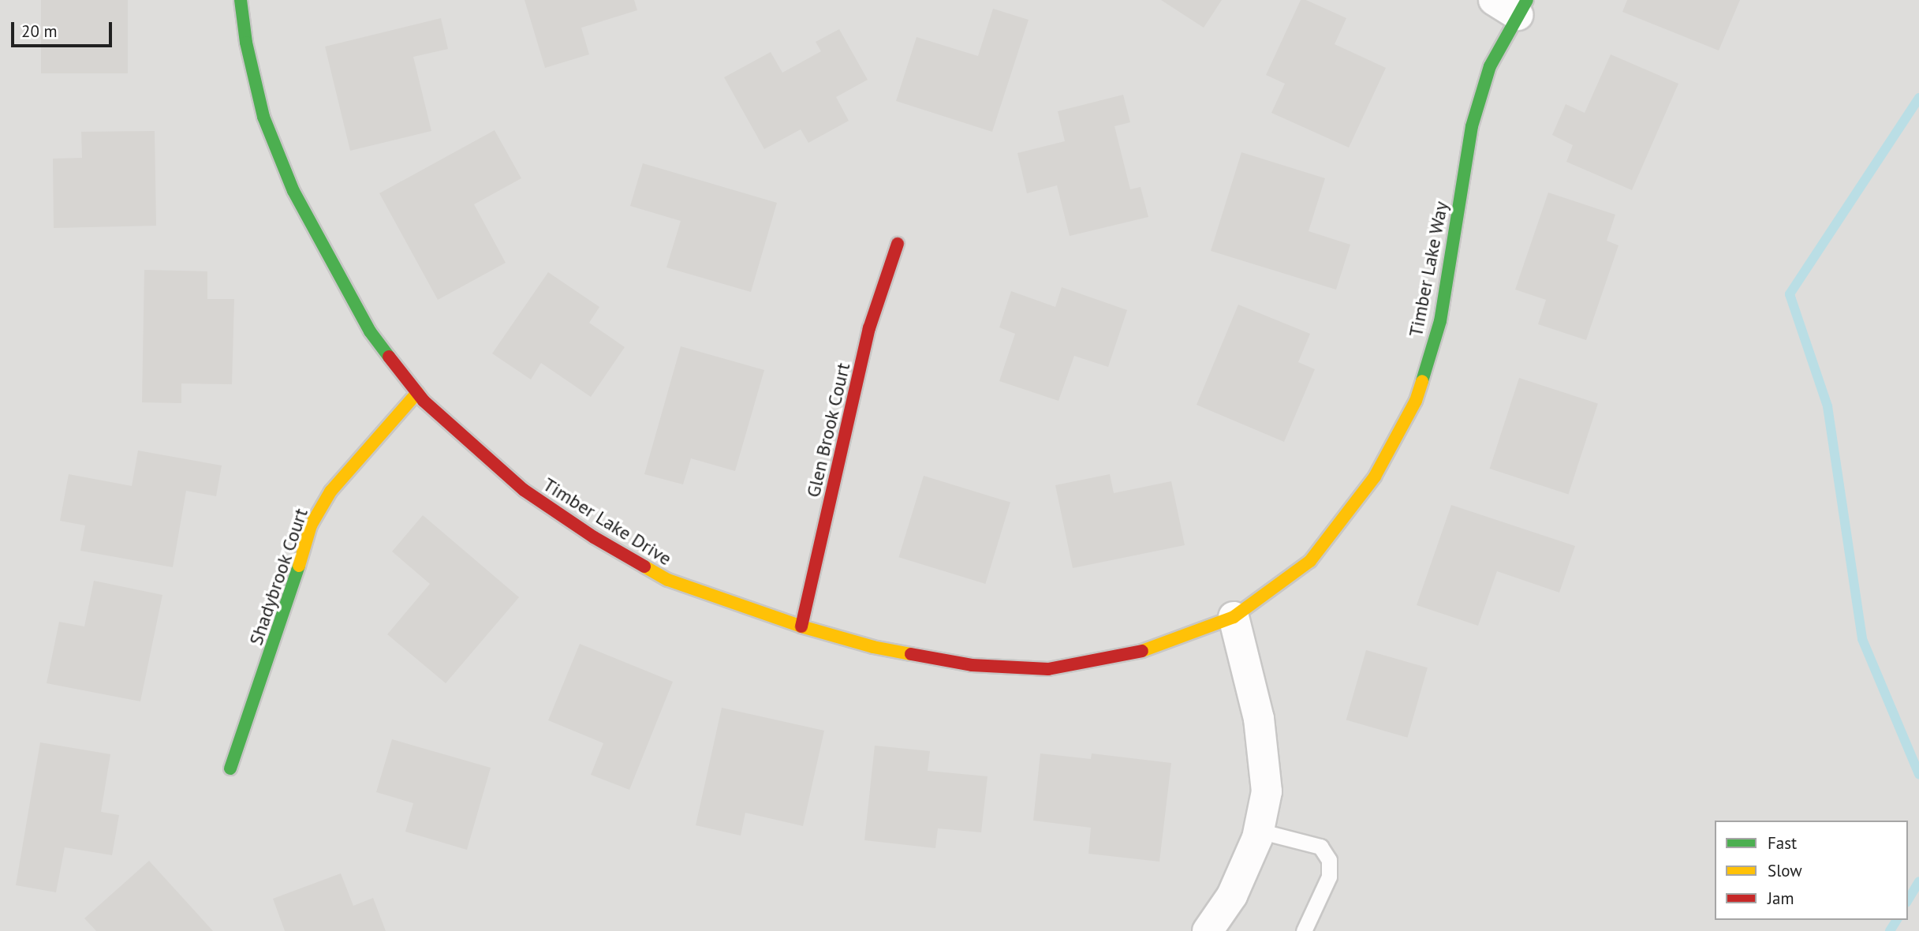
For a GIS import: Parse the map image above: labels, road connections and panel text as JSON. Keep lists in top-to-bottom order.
{
  "streets": {
    "street": [
      "Timber Lake Way",
      "Glen Brook Court",
      "Timber Lake Drive",
      "Shadybrook Court"
    ]
  },
  "crossings": [
    ["Timber Lake Way", "Timber Lake Drive"],
    ["Glen Brook Court", "Timber Lake Drive"],
    ["Timber Lake Drive", "Shadybrook Court"]
  ],
  "legend": ["Fast", "Slow", "Jam"],
  "scale_bar": "20 m"
}
